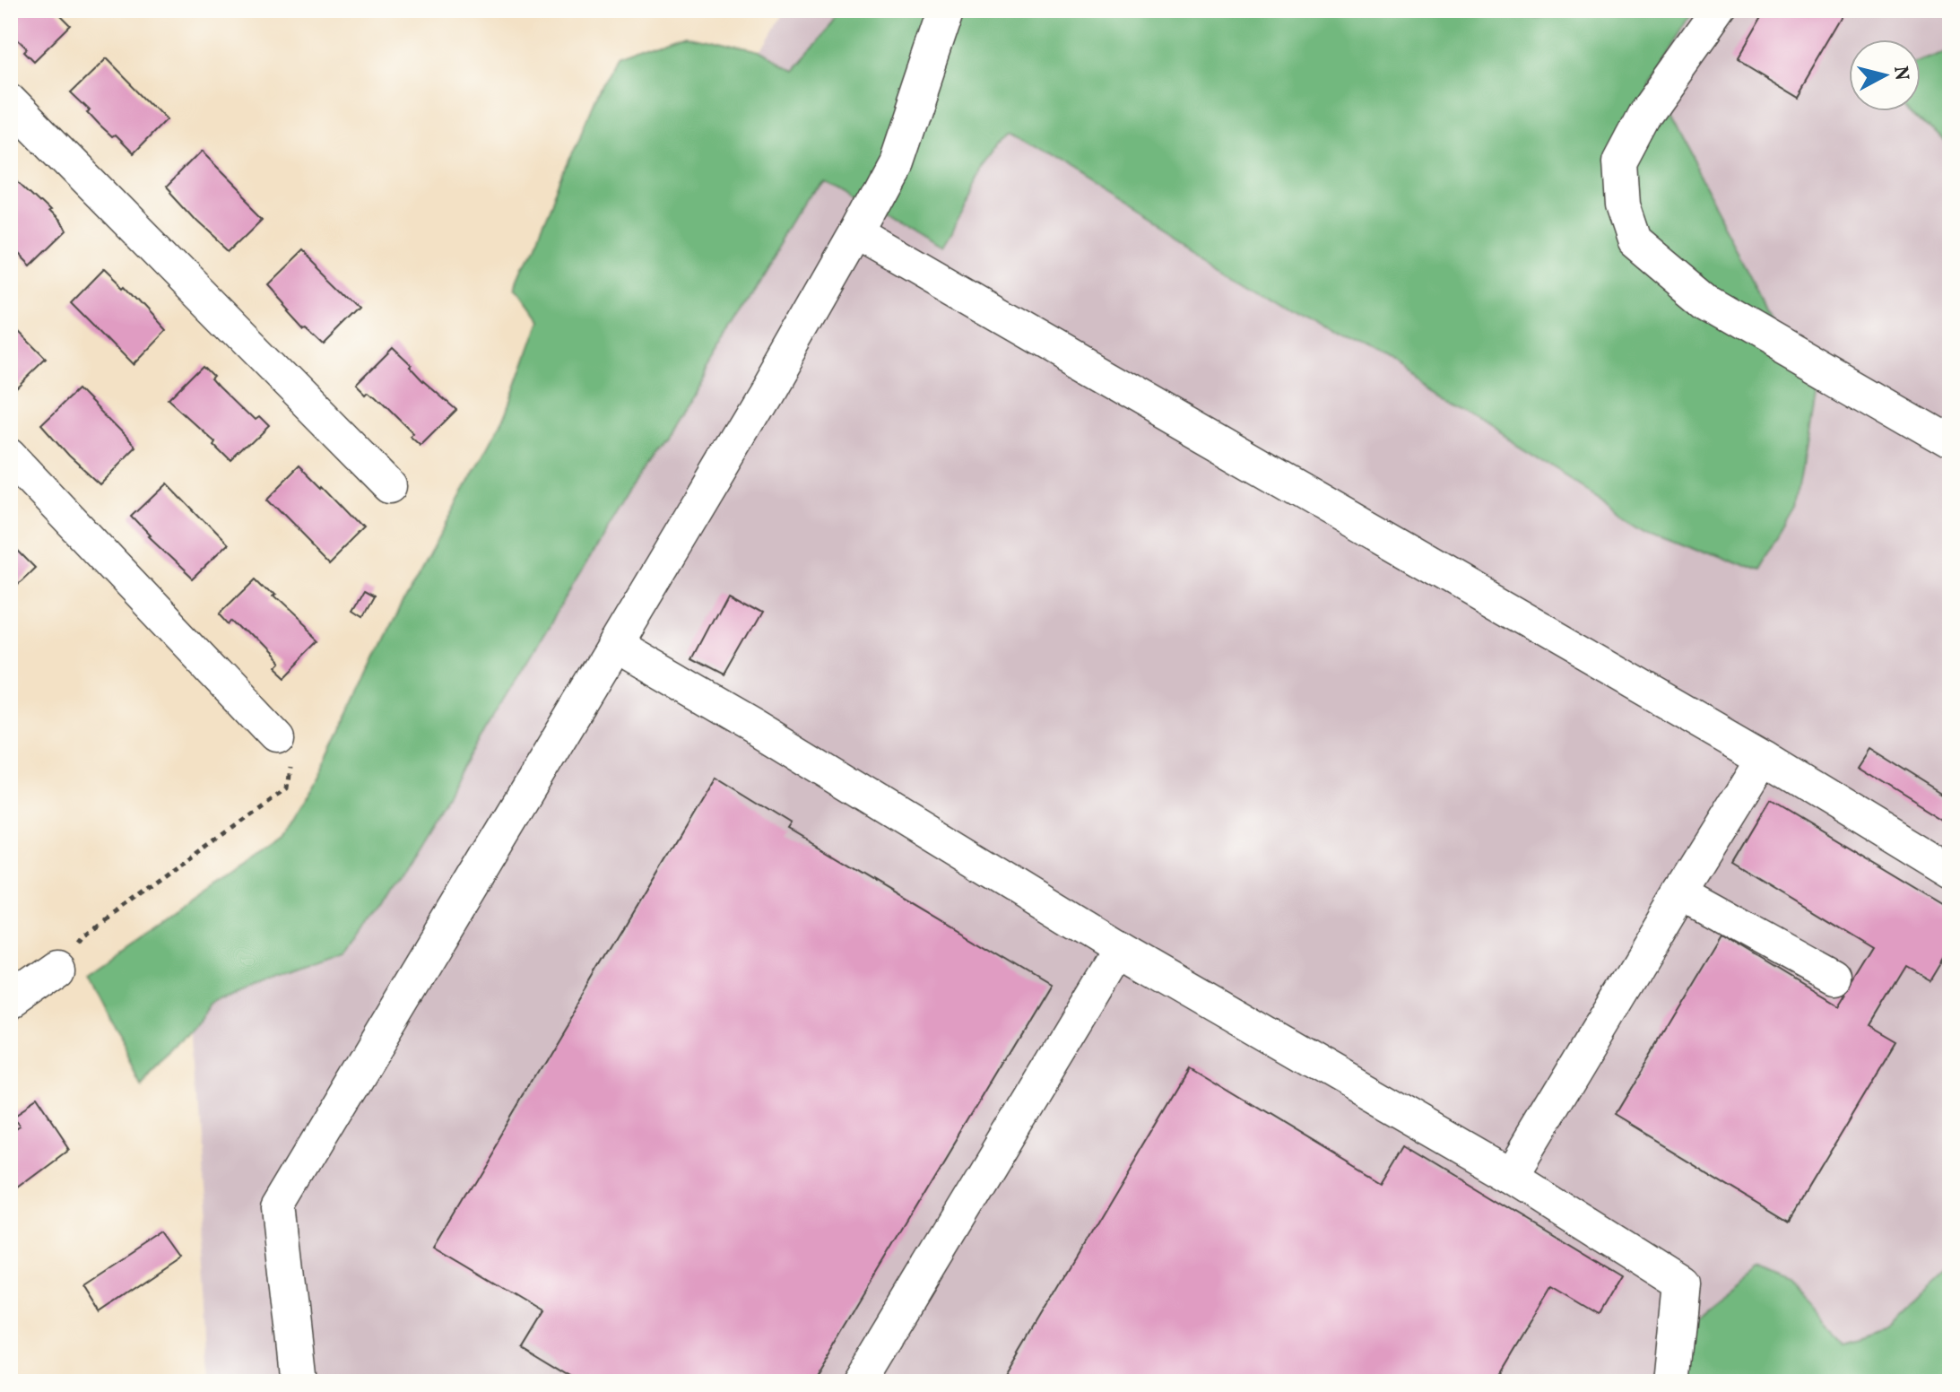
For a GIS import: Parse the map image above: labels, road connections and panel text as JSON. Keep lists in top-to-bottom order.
{
  "north": "right"
}
